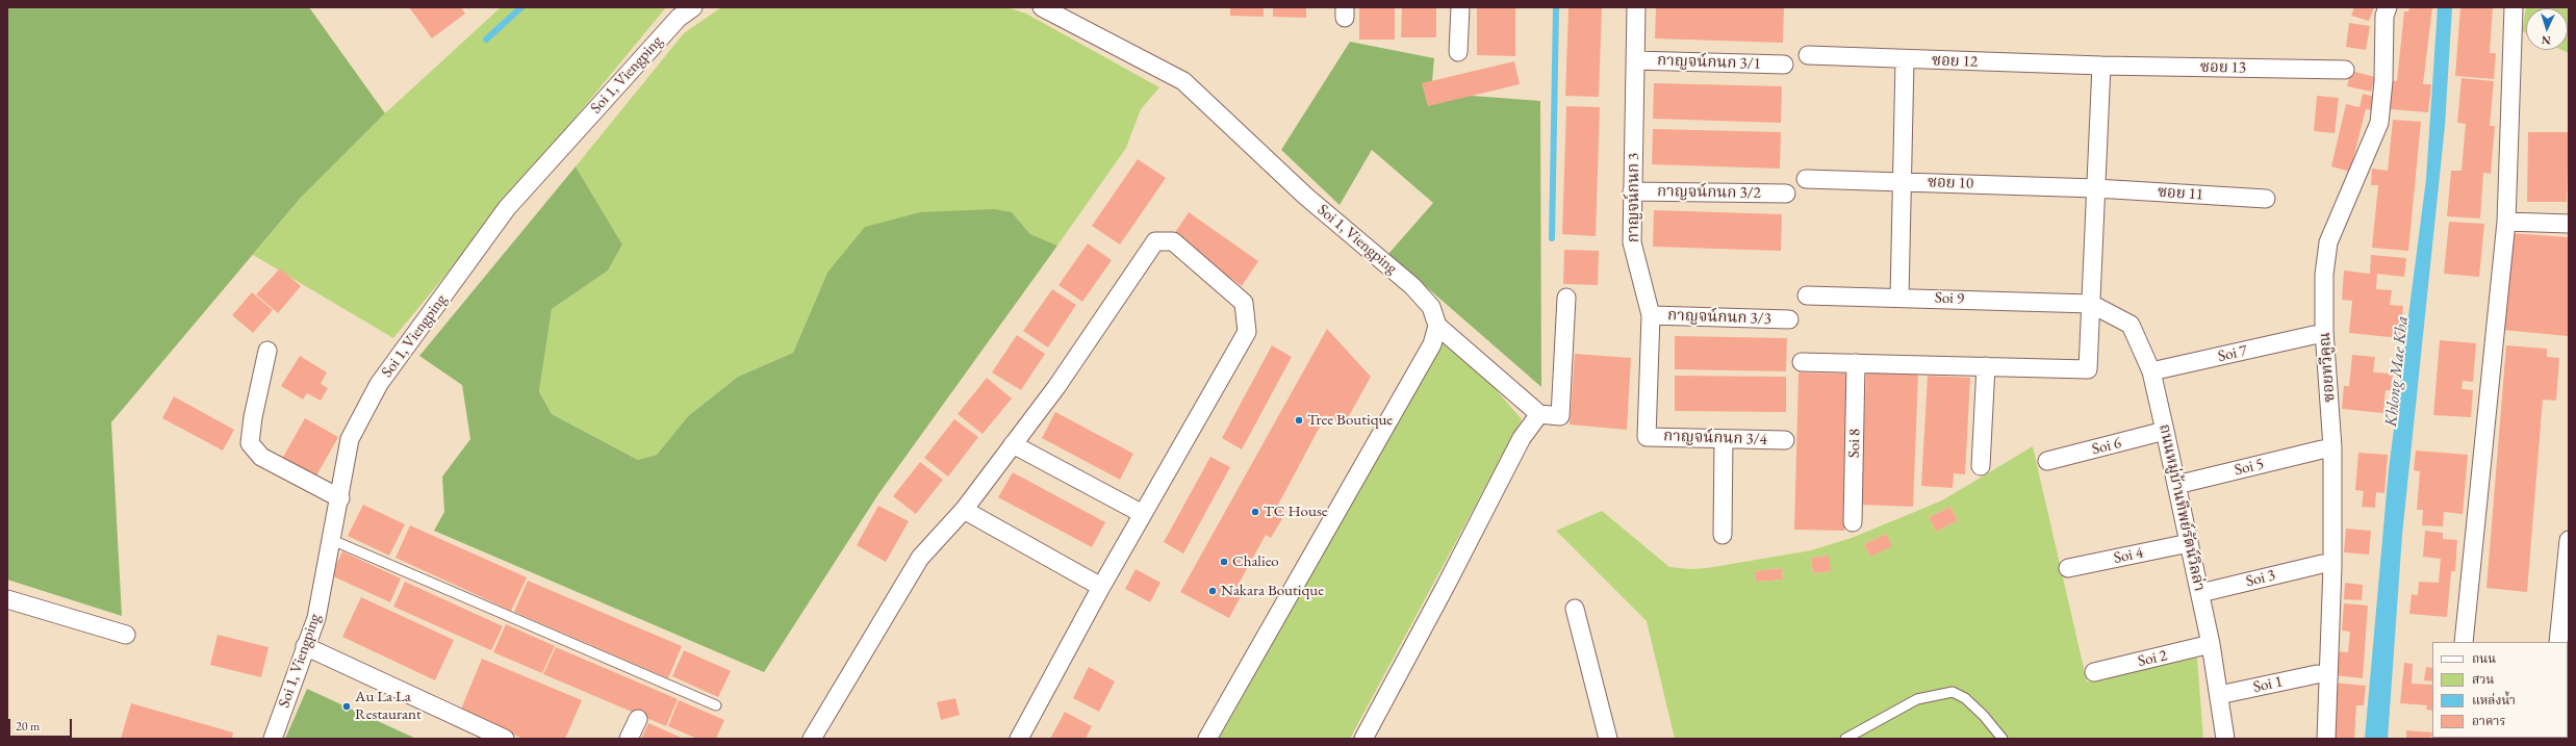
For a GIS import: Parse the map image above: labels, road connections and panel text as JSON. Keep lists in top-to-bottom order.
{
  "streets": {
    "street": [
      "ซอย 12",
      "กาญจน์กนก 3/1",
      "ซอย 13",
      "Soi 1, Viengping",
      "ซอย 10",
      "กาญจน์กนก 3/2",
      "ซอย 11",
      "กาญจน์กนก 3",
      "Soi 9",
      "กาญจน์กนก 3/3",
      "Soi 7",
      "ซอยทวีคูณ",
      "กาญจน์กนก 3/4",
      "Soi 8",
      "Soi 6",
      "Soi 5",
      "ถนนหมู่บ้านทิพย์รัตน์วิลล่า",
      "Soi 4",
      "Soi 3",
      "Soi 2",
      "Soi 1"
    ]
  },
  "crossings": [
    ["ซอย 12", "ซอย 13"],
    ["กาญจน์กนก 3/1", "กาญจน์กนก 3"],
    ["ซอย 10", "ซอย 11"],
    ["กาญจน์กนก 3/2", "กาญจน์กนก 3"],
    ["กาญจน์กนก 3", "กาญจน์กนก 3/3"],
    ["กาญจน์กนก 3", "กาญจน์กนก 3/4"],
    ["Soi 9", "ถนนหมู่บ้านทิพย์รัตน์วิลล่า"],
    ["Soi 7", "ถนนหมู่บ้านทิพย์รัตน์วิลล่า"],
    ["Soi 6", "ถนนหมู่บ้านทิพย์รัตน์วิลล่า"],
    ["Soi 5", "ถนนหมู่บ้านทิพย์รัตน์วิลล่า"],
    ["ถนนหมู่บ้านทิพย์รัตน์วิลล่า", "Soi 4"],
    ["ถนนหมู่บ้านทิพย์รัตน์วิลล่า", "Soi 3"],
    ["ถนนหมู่บ้านทิพย์รัตน์วิลล่า", "Soi 2"],
    ["ถนนหมู่บ้านทิพย์รัตน์วิลล่า", "Soi 1"]
  ],
  "water": ["Khlong Mae Kha"],
  "places": [
    "Tree Boutique",
    "TC House",
    "Chalieo",
    "Nakara Boutique",
    "Au La La Restaurant"
  ],
  "legend": [
    "ถนน",
    "สวน",
    "แหล่งน้ำ",
    "อาคาร"
  ],
  "scale_bar": "20 m",
  "north": "bottom"
}
